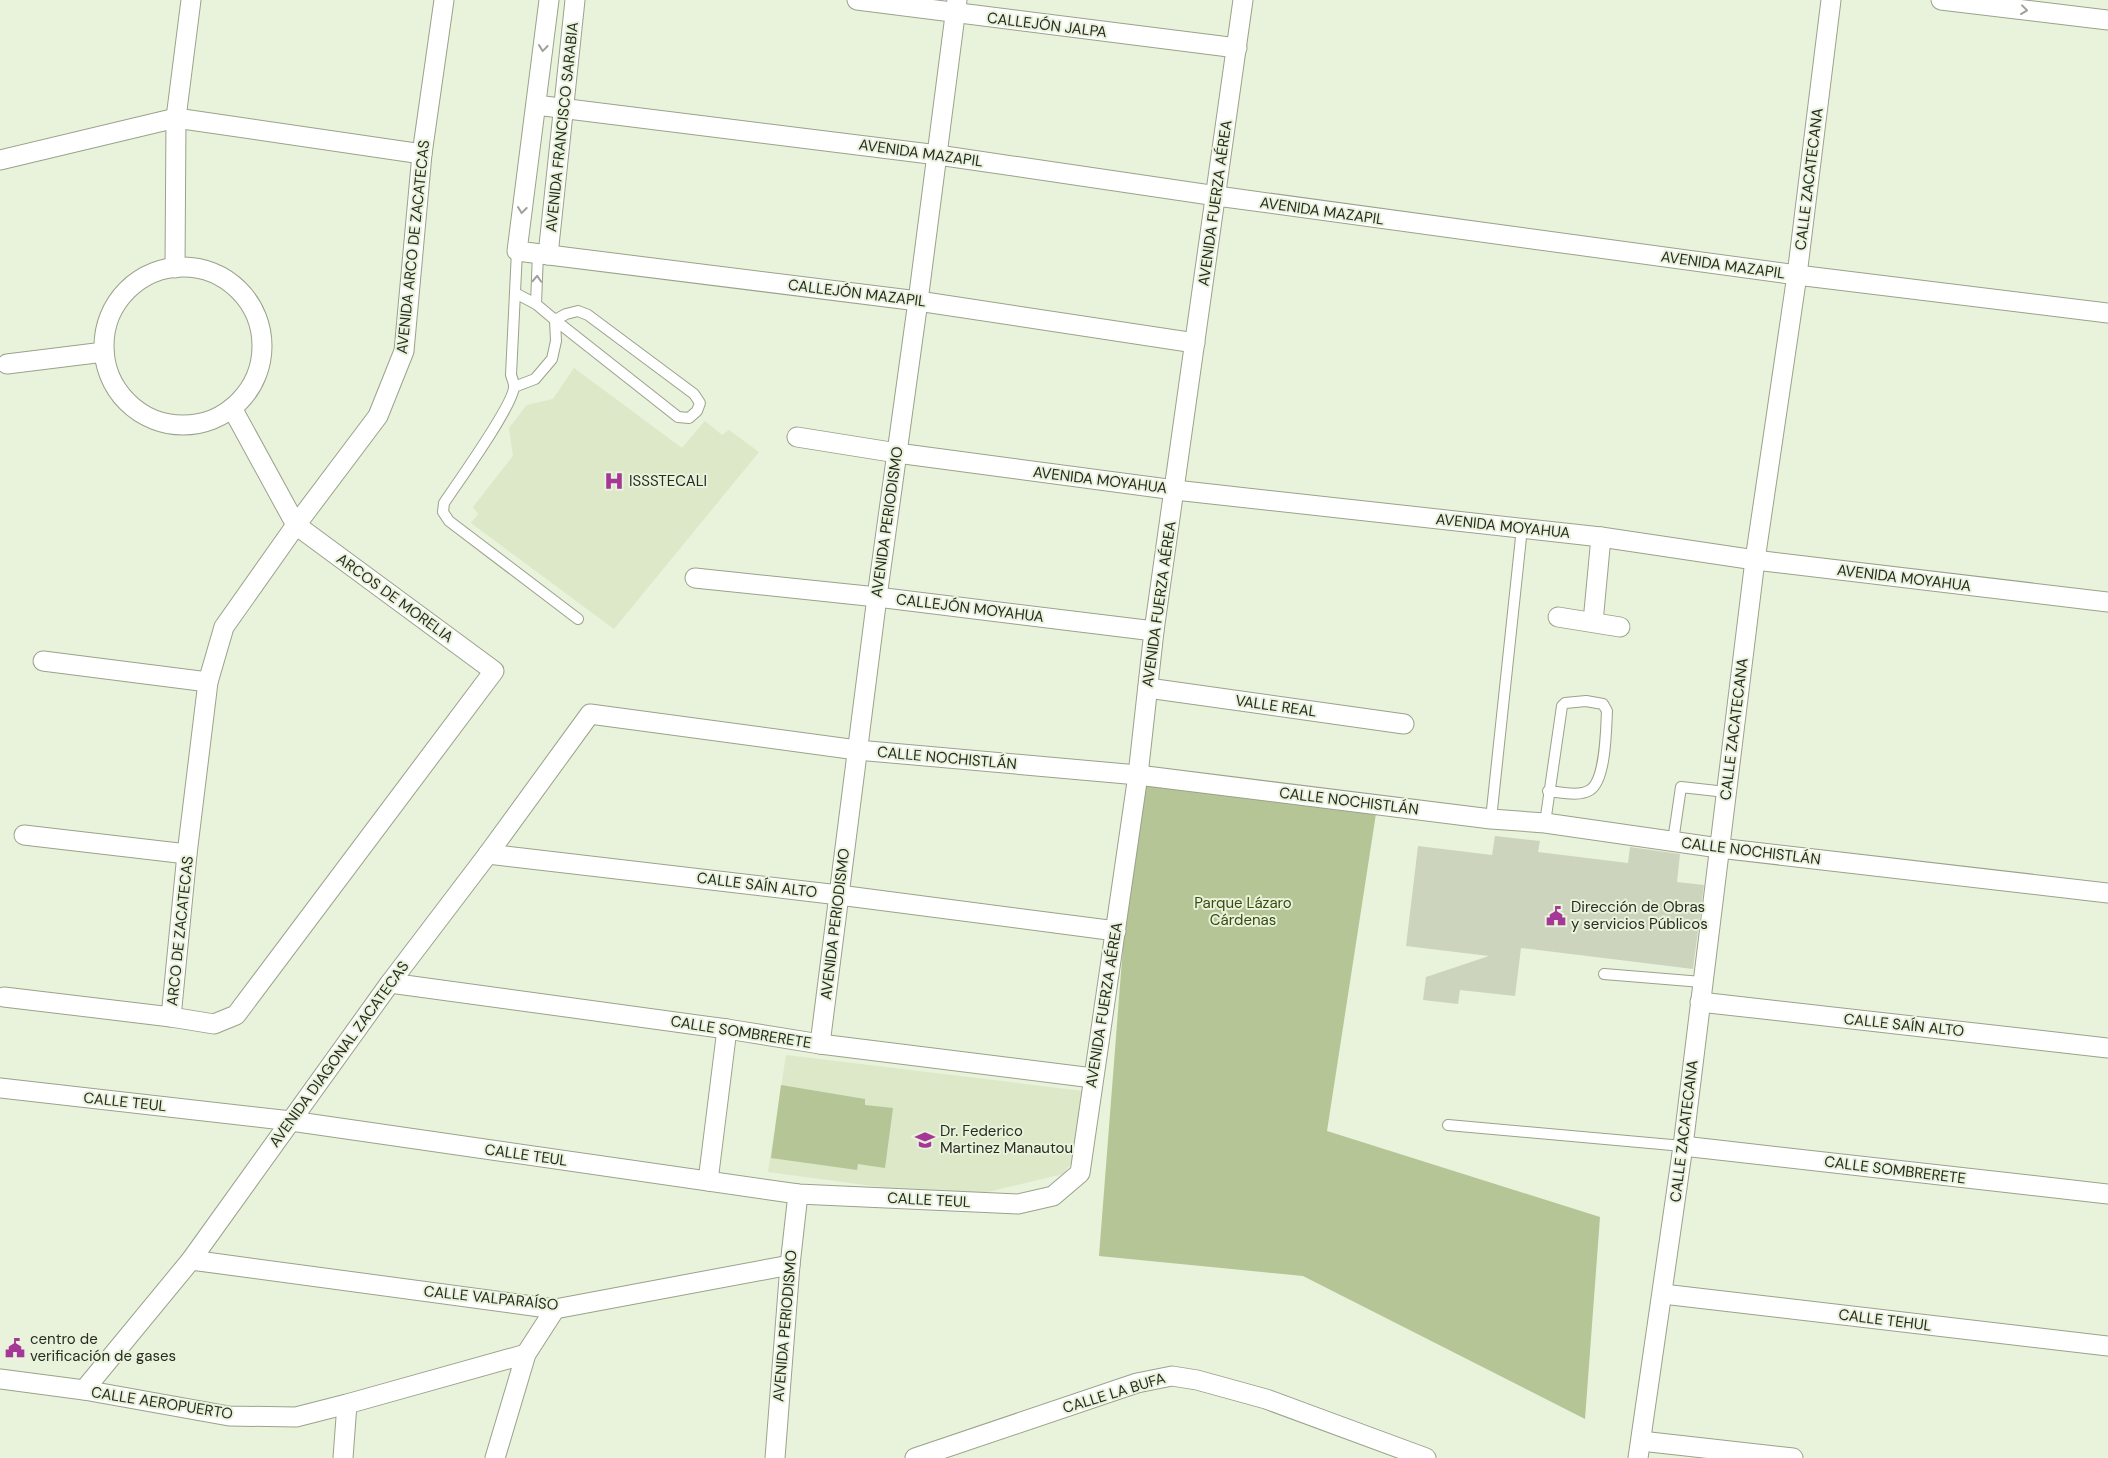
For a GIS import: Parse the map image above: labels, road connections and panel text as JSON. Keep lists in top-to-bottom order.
{
  "streets": {
    "street": [
      "CALLEJÓN JALPA",
      "AVENIDA FRANCISCO SARABIA",
      "AVENIDA MAZAPIL",
      "CALLE ZACATECANA",
      "AVENIDA FUERZA AÉREA",
      "AVENIDA ARCO DE ZACATECAS",
      "CALLEJÓN MAZAPIL",
      "AVENIDA MOYAHUA",
      "AVENIDA PERIODISMO",
      "ARCOS DE MORELIA",
      "CALLEJÓN MOYAHUA",
      "VALLE REAL",
      "CALLE NOCHISTLÁN",
      "CALLE SAÍN ALTO",
      "ARCO DE ZACATECAS",
      "CALLE SOMBRERETE",
      "AVENIDA DIAGONAL ZACATECAS",
      "CALLE TEUL",
      "CALLE VALPARAÍSO",
      "CALLE TEHUL",
      "CALLE LA BUFA",
      "CALLE AEROPUERTO"
    ]
  },
  "crossings": [
    ["CALLEJÓN JALPA", "AVENIDA FUERZA AÉREA"],
    ["CALLEJÓN JALPA", "AVENIDA PERIODISMO"],
    ["AVENIDA FRANCISCO SARABIA", "AVENIDA MAZAPIL"],
    ["AVENIDA FRANCISCO SARABIA", "CALLEJÓN MAZAPIL"],
    ["AVENIDA MAZAPIL", "CALLE ZACATECANA"],
    ["AVENIDA MAZAPIL", "AVENIDA FUERZA AÉREA"],
    ["AVENIDA MAZAPIL", "AVENIDA PERIODISMO"],
    ["CALLE ZACATECANA", "AVENIDA MOYAHUA"],
    ["CALLE ZACATECANA", "CALLE NOCHISTLÁN"],
    ["CALLE ZACATECANA", "CALLE SAÍN ALTO"],
    ["CALLE ZACATECANA", "CALLE SOMBRERETE"],
    ["CALLE ZACATECANA", "CALLE TEHUL"],
    ["AVENIDA FUERZA AÉREA", "CALLEJÓN MAZAPIL"],
    ["AVENIDA FUERZA AÉREA", "AVENIDA MOYAHUA"],
    ["AVENIDA FUERZA AÉREA", "CALLEJÓN MOYAHUA"],
    ["AVENIDA FUERZA AÉREA", "VALLE REAL"],
    ["AVENIDA FUERZA AÉREA", "CALLE NOCHISTLÁN"],
    ["AVENIDA FUERZA AÉREA", "CALLE SAÍN ALTO"],
    ["AVENIDA FUERZA AÉREA", "CALLE SOMBRERETE"],
    ["AVENIDA FUERZA AÉREA", "CALLE TEUL"],
    ["AVENIDA ARCO DE ZACATECAS", "ARCOS DE MORELIA"],
    ["AVENIDA ARCO DE ZACATECAS", "ARCO DE ZACATECAS"],
    ["CALLEJÓN MAZAPIL", "AVENIDA PERIODISMO"],
    ["AVENIDA MOYAHUA", "AVENIDA PERIODISMO"],
    ["AVENIDA PERIODISMO", "CALLEJÓN MOYAHUA"],
    ["AVENIDA PERIODISMO", "CALLE NOCHISTLÁN"],
    ["AVENIDA PERIODISMO", "CALLE SAÍN ALTO"],
    ["AVENIDA PERIODISMO", "CALLE SOMBRERETE"],
    ["AVENIDA PERIODISMO", "CALLE TEUL"],
    ["AVENIDA PERIODISMO", "CALLE VALPARAÍSO"],
    ["ARCOS DE MORELIA", "ARCO DE ZACATECAS"],
    ["CALLE NOCHISTLÁN", "AVENIDA DIAGONAL ZACATECAS"],
    ["CALLE SAÍN ALTO", "AVENIDA DIAGONAL ZACATECAS"],
    ["CALLE SOMBRERETE", "AVENIDA DIAGONAL ZACATECAS"],
    ["AVENIDA DIAGONAL ZACATECAS", "CALLE TEUL"],
    ["AVENIDA DIAGONAL ZACATECAS", "CALLE VALPARAÍSO"],
    ["AVENIDA DIAGONAL ZACATECAS", "CALLE AEROPUERTO"]
  ],
  "parks": ["Parque Lázaro Cárdenas"],
  "places": {
    "hospital": ["ISSSTECALI"],
    "public building": ["Dirección de Obras y servicios Públicos", "centro de verificación de gases"],
    "school or university": ["Dr. Federico Martinez Manautou"]
  }
}
